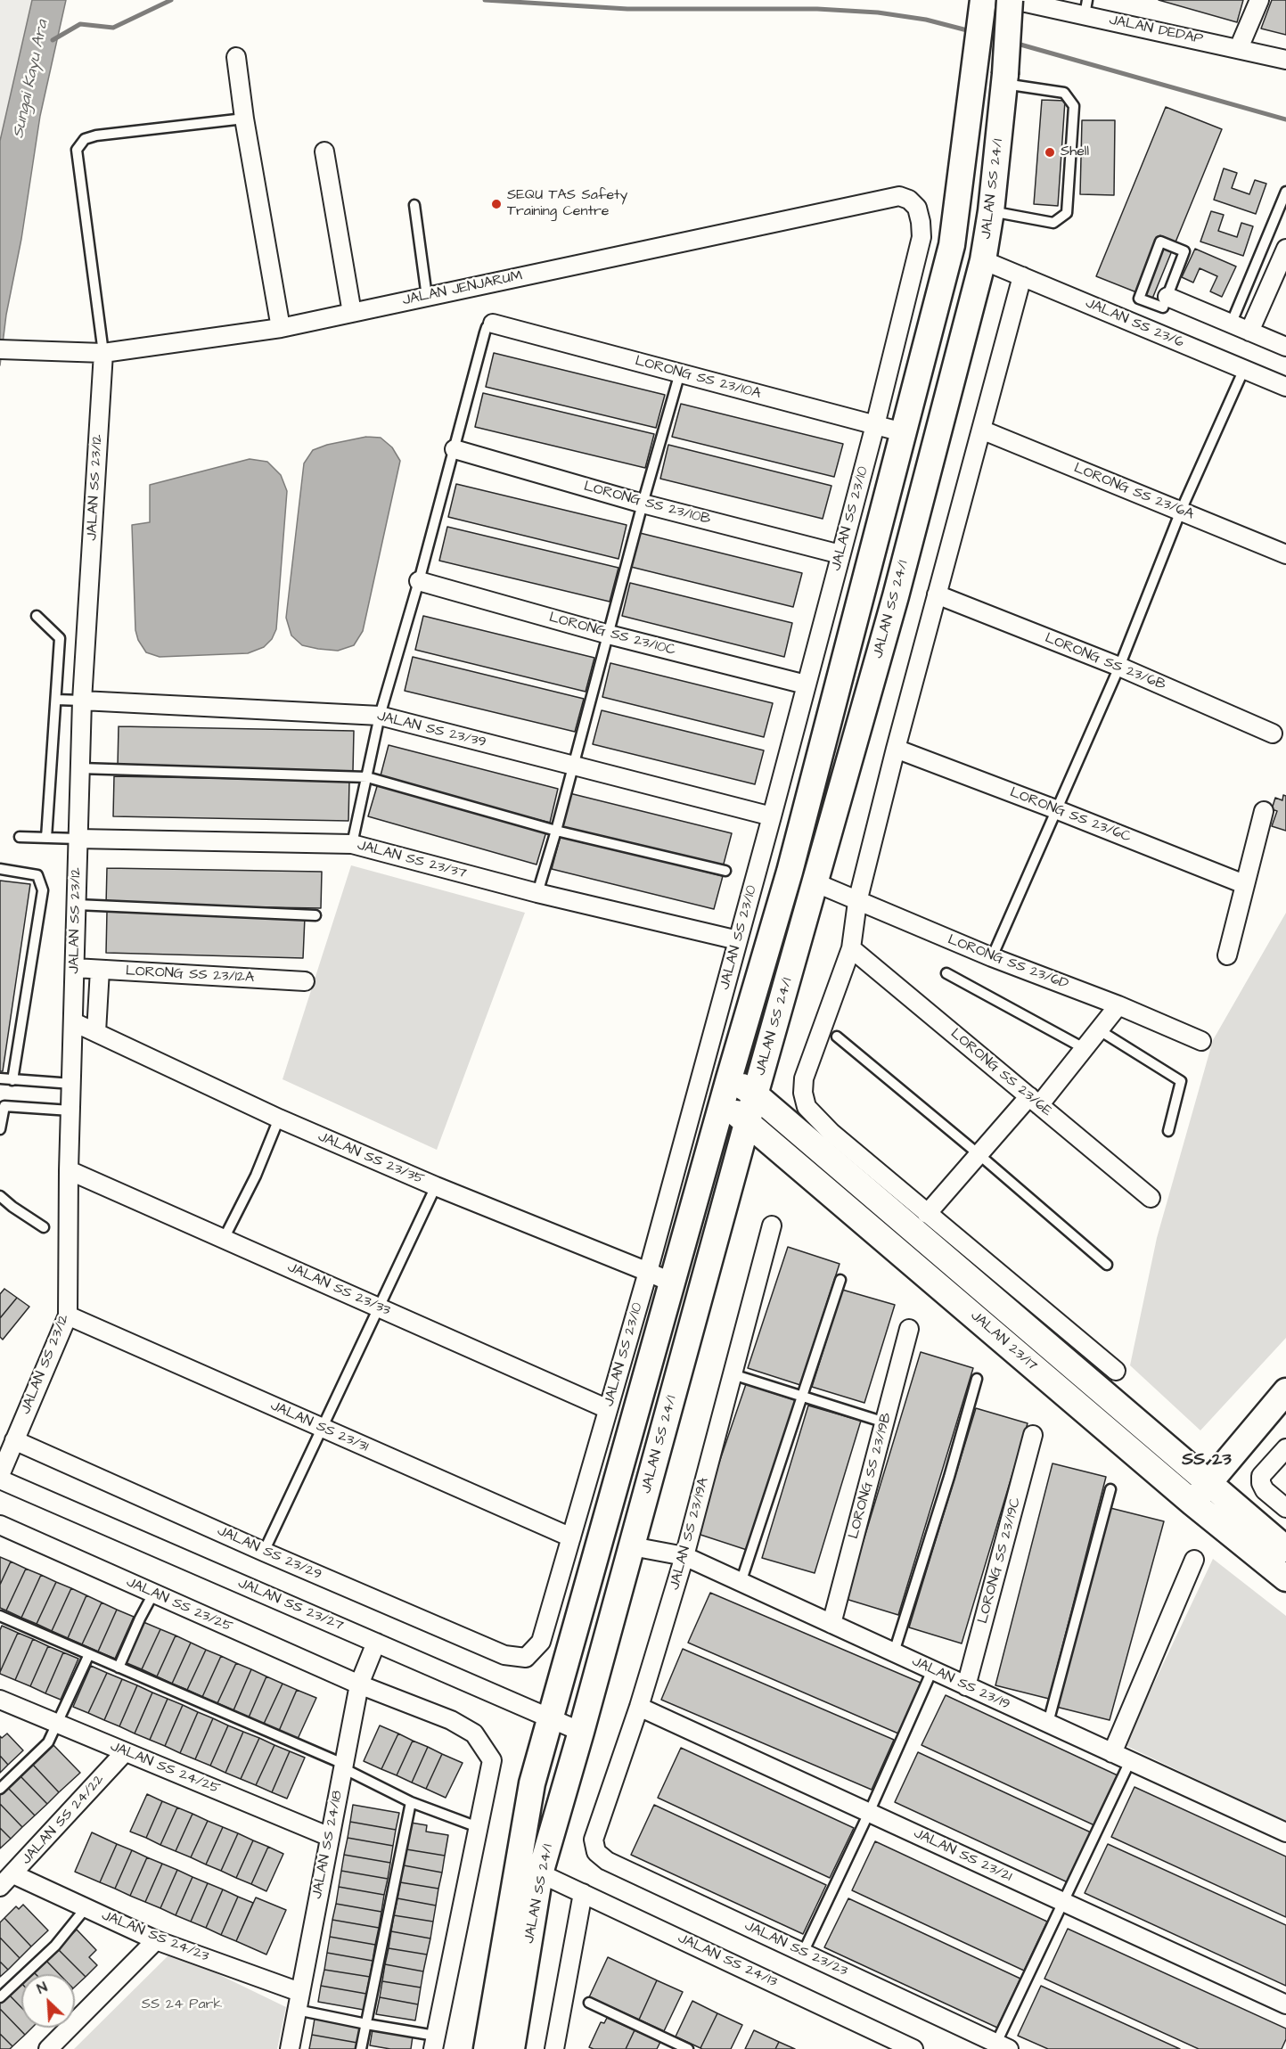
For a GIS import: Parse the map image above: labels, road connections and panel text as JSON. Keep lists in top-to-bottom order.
{
  "streets": {
    "main road": ["JALAN SS 24/1", "JALAN 23/17"],
    "street": [
      "JALAN DEDAP",
      "JALAN JENJARUM",
      "JALAN SS 23/6",
      "LORONG SS 23/10A",
      "JALAN SS 23/12",
      "LORONG SS 23/6A",
      "LORONG SS 23/10B",
      "JALAN SS 23/10",
      "LORONG SS 23/10C",
      "LORONG SS 23/6B",
      "JALAN SS 23/39",
      "LORONG SS 23/6C",
      "JALAN SS 23/37",
      "LORONG SS 23/6D",
      "LORONG SS 23/12A",
      "LORONG SS 23/6E",
      "JALAN SS 23/35",
      "JALAN SS 23/33",
      "JALAN SS 23/31",
      "LORONG SS 23/19B",
      "JALAN SS 23/19A",
      "JALAN SS 23/29",
      "LORONG SS 23/19C",
      "JALAN SS 23/25",
      "JALAN SS 23/27",
      "JALAN SS 23/19",
      "JALAN SS 24/25",
      "JALAN SS 24/22",
      "JALAN SS 24/18",
      "JALAN SS 23/21",
      "JALAN SS 24/23",
      "JALAN SS 23/23",
      "JALAN SS 24/13"
    ]
  },
  "crossings": [
    ["JALAN DEDAP", "JALAN SS 24/1"],
    ["JALAN SS 24/1", "JALAN SS 23/6"],
    ["JALAN SS 24/1", "LORONG SS 23/10A"],
    ["JALAN SS 24/1", "LORONG SS 23/6D"],
    ["JALAN SS 24/1", "JALAN SS 23/35"],
    ["JALAN SS 24/1", "JALAN 23/17"],
    ["JALAN SS 24/1", "JALAN SS 23/27"],
    ["JALAN SS 24/1", "JALAN SS 23/19"],
    ["JALAN SS 24/1", "JALAN SS 24/13"],
    ["JALAN JENJARUM", "JALAN SS 23/12"],
    ["JALAN JENJARUM", "JALAN SS 23/10"],
    ["LORONG SS 23/10A", "JALAN SS 23/10"],
    ["JALAN SS 23/12", "JALAN SS 23/39"],
    ["JALAN SS 23/12", "JALAN SS 23/37"],
    ["JALAN SS 23/12", "LORONG SS 23/12A"],
    ["JALAN SS 23/12", "JALAN SS 23/35"],
    ["JALAN SS 23/12", "JALAN SS 23/33"],
    ["JALAN SS 23/12", "JALAN SS 23/31"],
    ["JALAN SS 23/12", "JALAN SS 23/29"],
    ["LORONG SS 23/10B", "JALAN SS 23/10"],
    ["JALAN SS 23/10", "LORONG SS 23/10C"],
    ["JALAN SS 23/10", "JALAN SS 23/39"],
    ["JALAN SS 23/10", "JALAN SS 23/37"],
    ["JALAN SS 23/10", "JALAN SS 23/35"],
    ["JALAN SS 23/10", "JALAN SS 23/33"],
    ["JALAN SS 23/10", "JALAN SS 23/31"],
    ["JALAN SS 23/10", "JALAN SS 23/29"],
    ["LORONG SS 23/19B", "JALAN SS 23/19"],
    ["JALAN SS 23/19A", "JALAN SS 23/19"],
    ["JALAN SS 23/19A", "JALAN SS 23/21"],
    ["JALAN SS 23/19A", "JALAN SS 23/23"],
    ["LORONG SS 23/19C", "JALAN SS 23/19"],
    ["JALAN SS 23/25", "JALAN SS 24/18"],
    ["JALAN SS 23/27", "JALAN SS 24/18"],
    ["JALAN SS 24/25", "JALAN SS 24/22"],
    ["JALAN SS 24/25", "JALAN SS 24/18"],
    ["JALAN SS 24/22", "JALAN SS 24/23"],
    ["JALAN SS 24/18", "JALAN SS 24/23"]
  ],
  "districts": ["SS 23"],
  "water": ["Sungai Kayu Ara"],
  "parks": ["SS 24 Park"],
  "places": ["Shell", "SEQU TAS Safety Training Centre"],
  "north": "top left"
}
